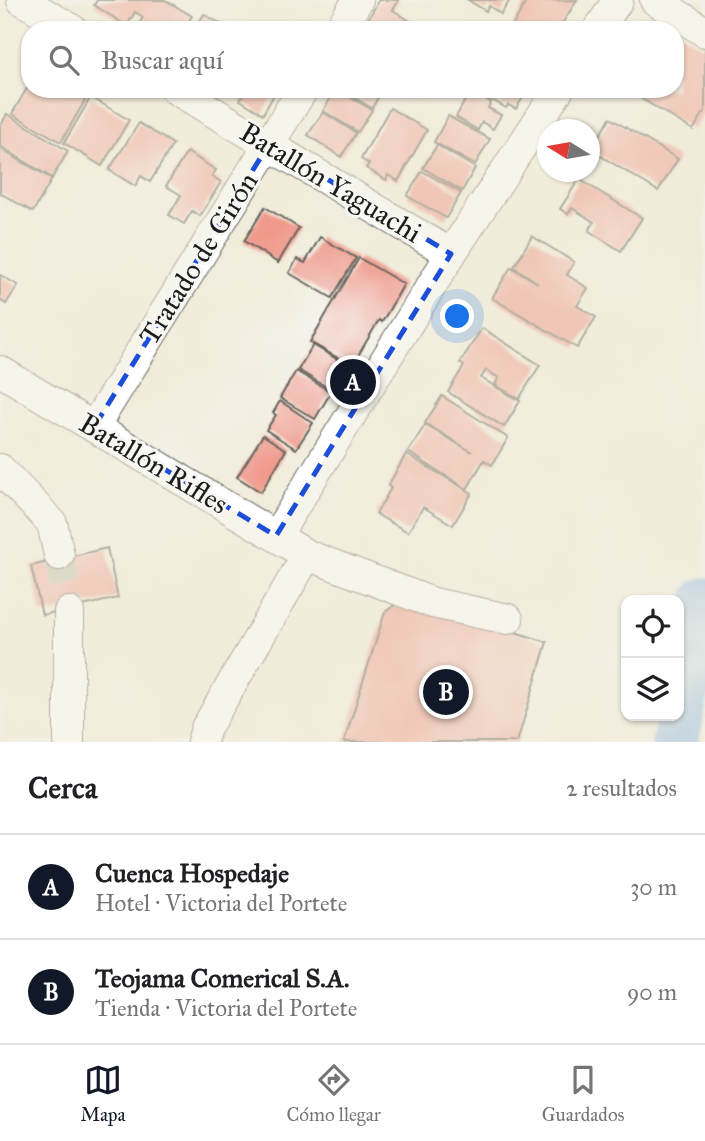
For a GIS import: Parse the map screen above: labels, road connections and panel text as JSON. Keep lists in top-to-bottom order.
{
  "streets": {
    "street": ["Batallón Yaguachi", "Tratado de Girón", "Batallón Rifles"]
  },
  "crossings": [
    ["Batallón Yaguachi", "Tratado de Girón"],
    ["Tratado de Girón", "Batallón Rifles"]
  ],
  "north": "left",
  "page": {
    "search": "Buscar aquí",
    "pins": ["A", "B"],
    "heading": ["Cerca", "2 resultados"],
    "list": [
      {
        "mark": "A",
        "name": "Cuenca Hospedaje",
        "note": "Hotel · Victoria del Portete",
        "value": "30 m"
      },
      {
        "mark": "B",
        "name": "Teojama Comerical S.A.",
        "note": "Tienda · Victoria del Portete",
        "value": "90 m"
      }
    ],
    "nav": ["Mapa", "Cómo llegar", "Guardados"]
  }
}
